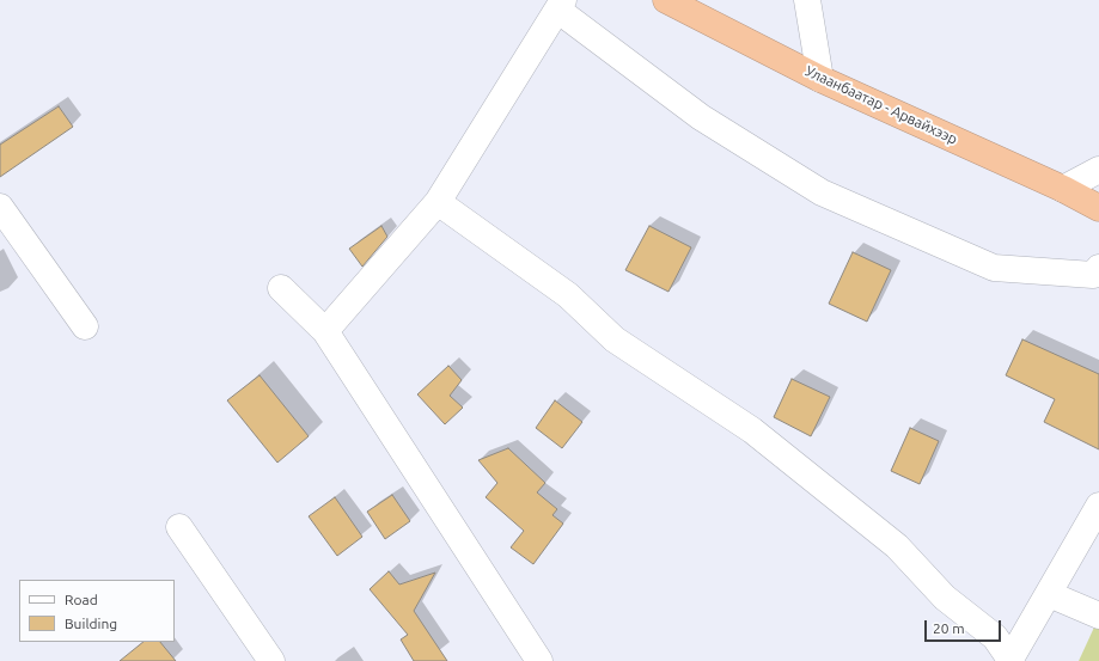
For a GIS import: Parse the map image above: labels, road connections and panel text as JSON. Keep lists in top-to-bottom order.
{
  "streets": {
    "highway": ["Улаанбаатар - Арвайхээр"]
  },
  "legend": ["Road", "Building"],
  "scale_bar": "20 m"
}
